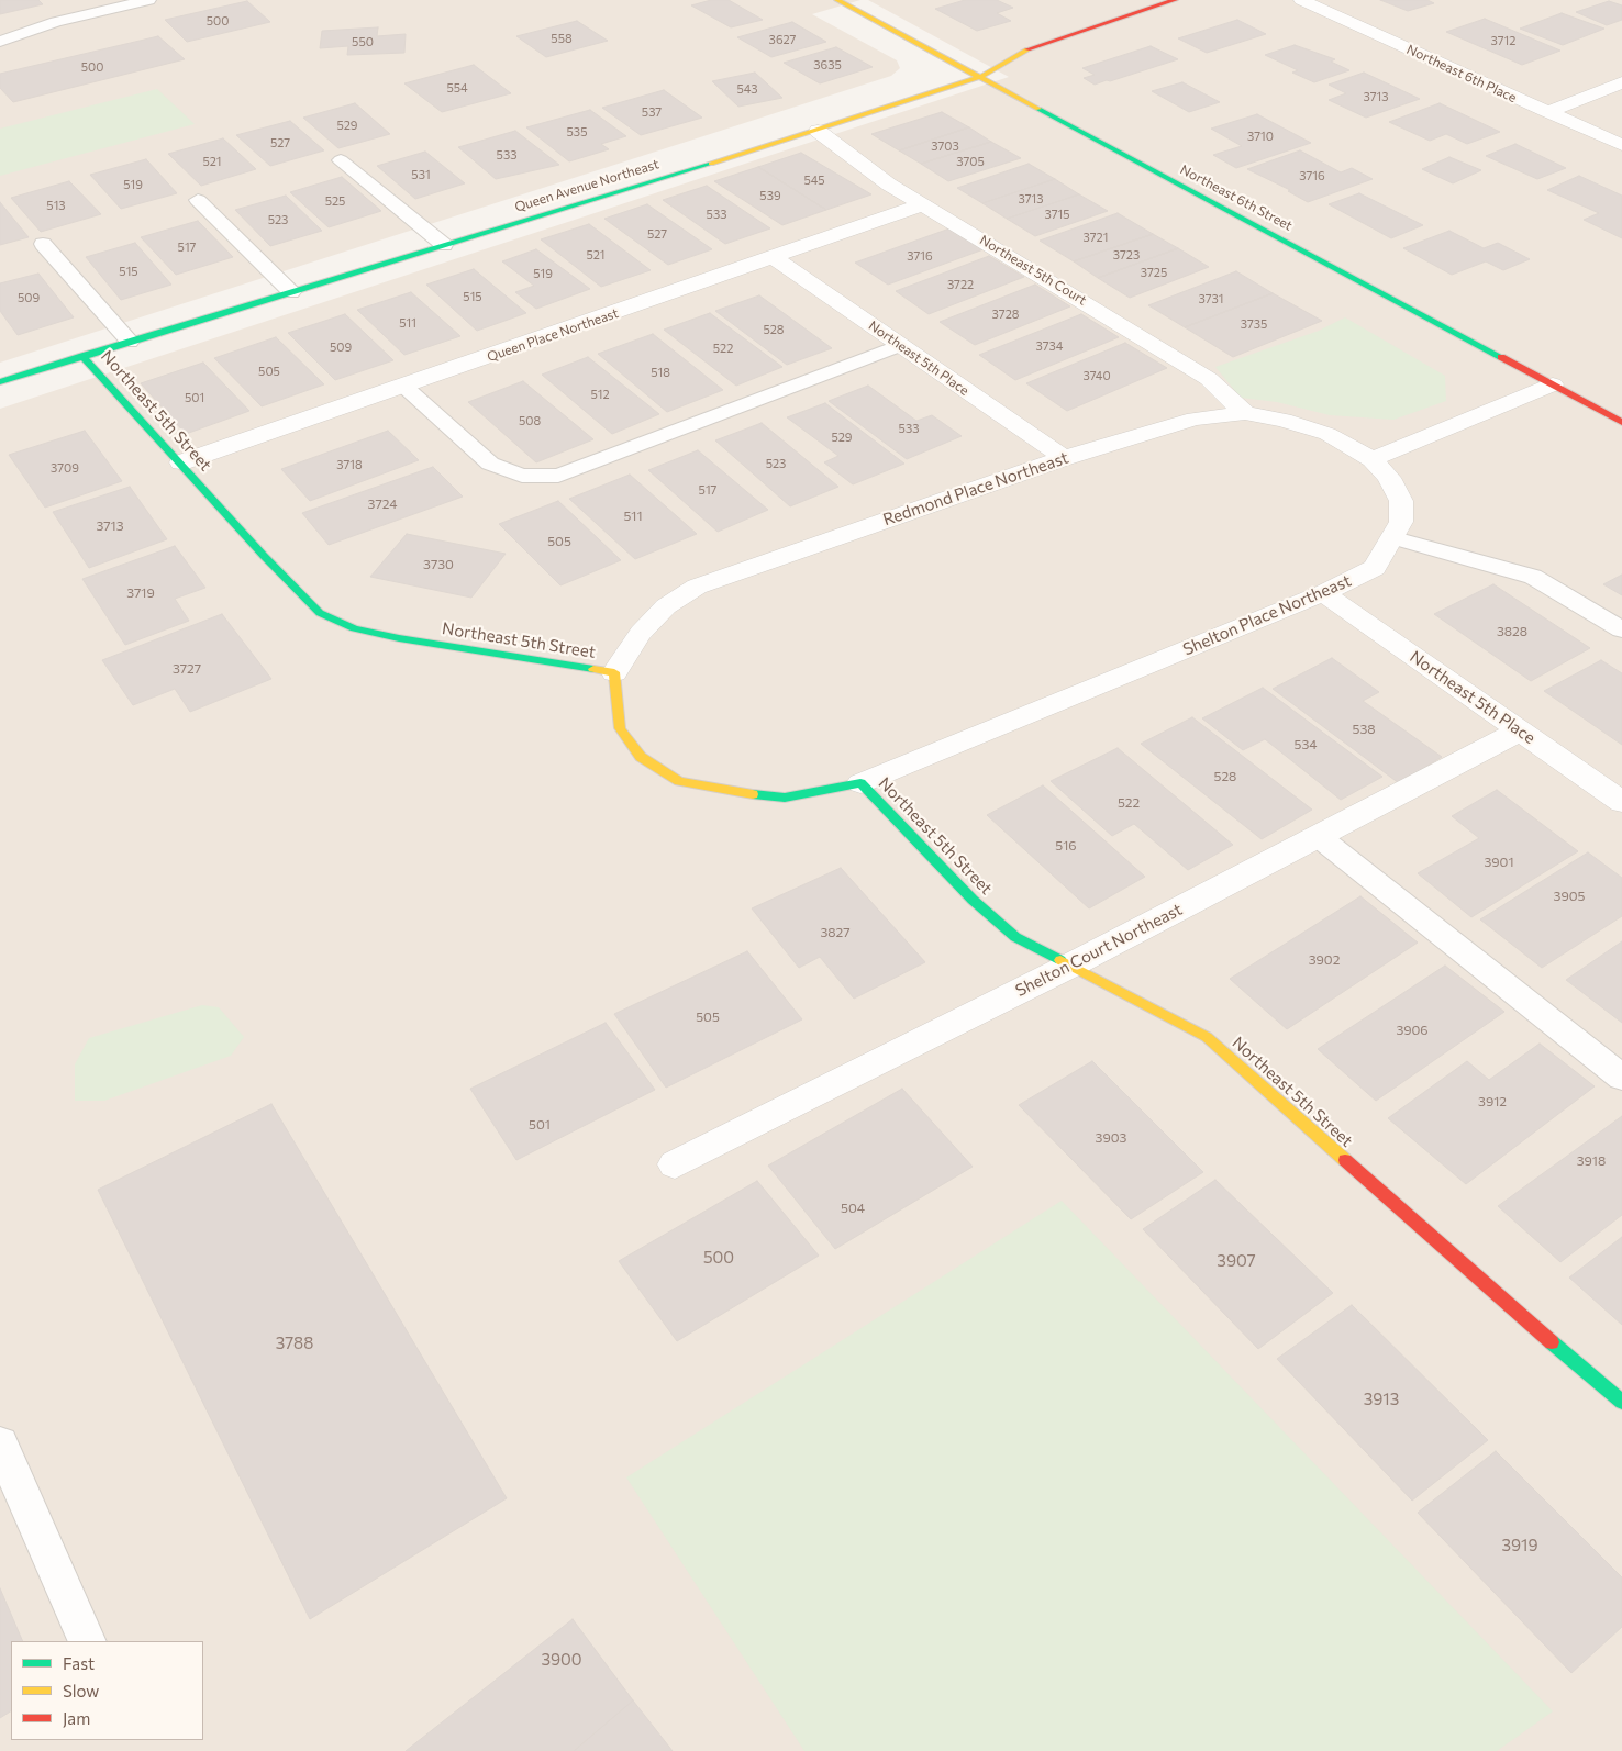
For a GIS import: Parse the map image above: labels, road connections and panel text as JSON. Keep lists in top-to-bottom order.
{
  "streets": {
    "street": [
      "Northeast 6th Place",
      "Queen Avenue Northeast",
      "Northeast 6th Street",
      "Northeast 5th Court",
      "Queen Place Northeast",
      "Northeast 5th Place",
      "Northeast 5th Street",
      "Redmond Place Northeast",
      "Shelton Place Northeast",
      "Shelton Court Northeast"
    ]
  },
  "crossings": [
    ["Queen Avenue Northeast", "Northeast 6th Street"],
    ["Queen Avenue Northeast", "Northeast 5th Court"],
    ["Queen Avenue Northeast", "Northeast 5th Street"],
    ["Northeast 5th Court", "Queen Place Northeast"],
    ["Northeast 5th Court", "Redmond Place Northeast"],
    ["Queen Place Northeast", "Northeast 5th Place"],
    ["Queen Place Northeast", "Northeast 5th Street"],
    ["Northeast 5th Place", "Redmond Place Northeast"],
    ["Northeast 5th Place", "Shelton Place Northeast"],
    ["Northeast 5th Place", "Shelton Court Northeast"],
    ["Northeast 5th Street", "Redmond Place Northeast"],
    ["Northeast 5th Street", "Shelton Place Northeast"],
    ["Northeast 5th Street", "Shelton Court Northeast"],
    ["Redmond Place Northeast", "Shelton Place Northeast"]
  ],
  "house_numbers": [
    "500",
    "558",
    "3627",
    "3712",
    "550",
    "3635",
    "500",
    "554",
    "543",
    "3713",
    "537",
    "529",
    "535",
    "3710",
    "527",
    "3703",
    "533",
    "521",
    "3705",
    "531",
    "3716",
    "545",
    "519",
    "539",
    "3713",
    "525",
    "513",
    "533",
    "3715",
    "523",
    "527",
    "3721",
    "517",
    "521",
    "3723",
    "3716",
    "515",
    "3725",
    "519",
    "3722",
    "515",
    "509",
    "3731",
    "3728",
    "511",
    "3735",
    "528",
    "3734",
    "509",
    "522",
    "505",
    "518",
    "3740",
    "512",
    "501",
    "508",
    "533",
    "529",
    "523",
    "3718",
    "3709",
    "517",
    "3724",
    "511",
    "3713",
    "505",
    "3730",
    "3719",
    "3828",
    "3727",
    "538",
    "534",
    "528",
    "522",
    "516",
    "3901",
    "3905",
    "3827",
    "3902",
    "505",
    "3906",
    "3912",
    "501",
    "3903",
    "3918",
    "504",
    "500",
    "3907",
    "3788",
    "3913",
    "3919",
    "3900"
  ],
  "legend": ["Fast", "Slow", "Jam"]
}
